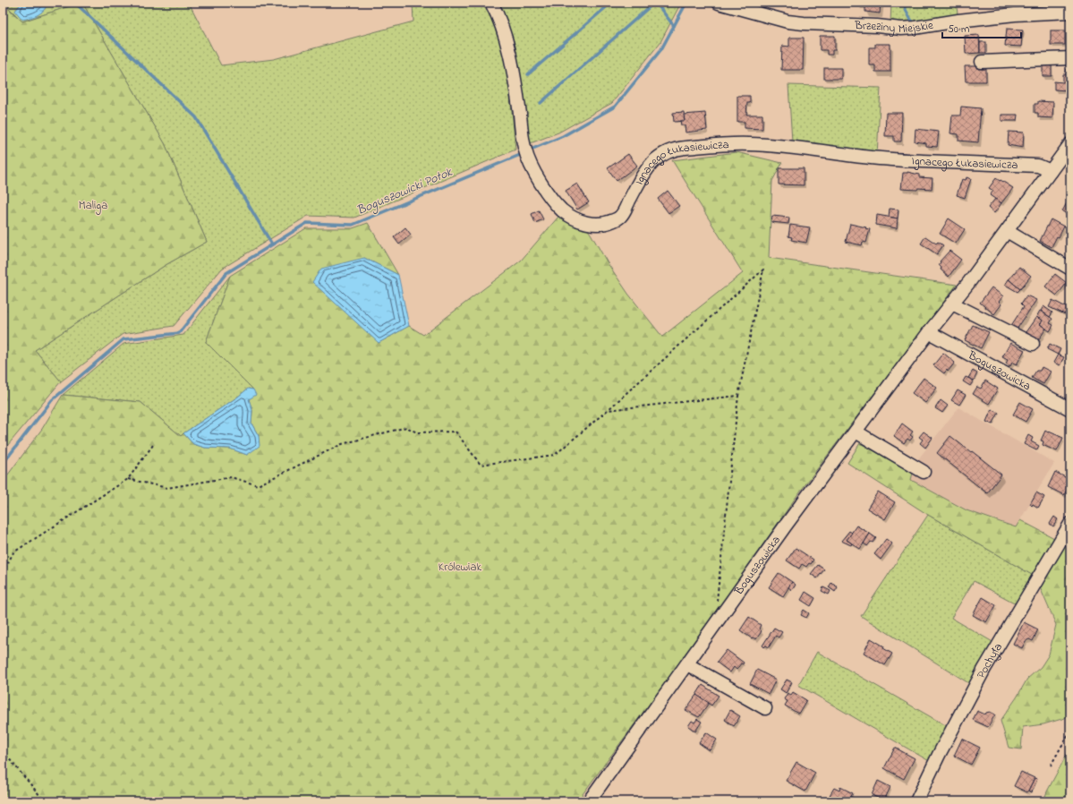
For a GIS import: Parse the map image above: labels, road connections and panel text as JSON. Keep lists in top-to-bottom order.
{
  "streets": {
    "street": [
      "Brzeziny Miejskie",
      "Ignacego Łukasiewicza",
      "Boguszowicka",
      "Pochyła"
    ]
  },
  "crossings": [
    ["Ignacego Łukasiewicza", "Boguszowicka"]
  ],
  "water": ["Boguszowicki Potok"],
  "parks": ["Maliga", "Królewiak"],
  "scale_bar": "50 m"
}
